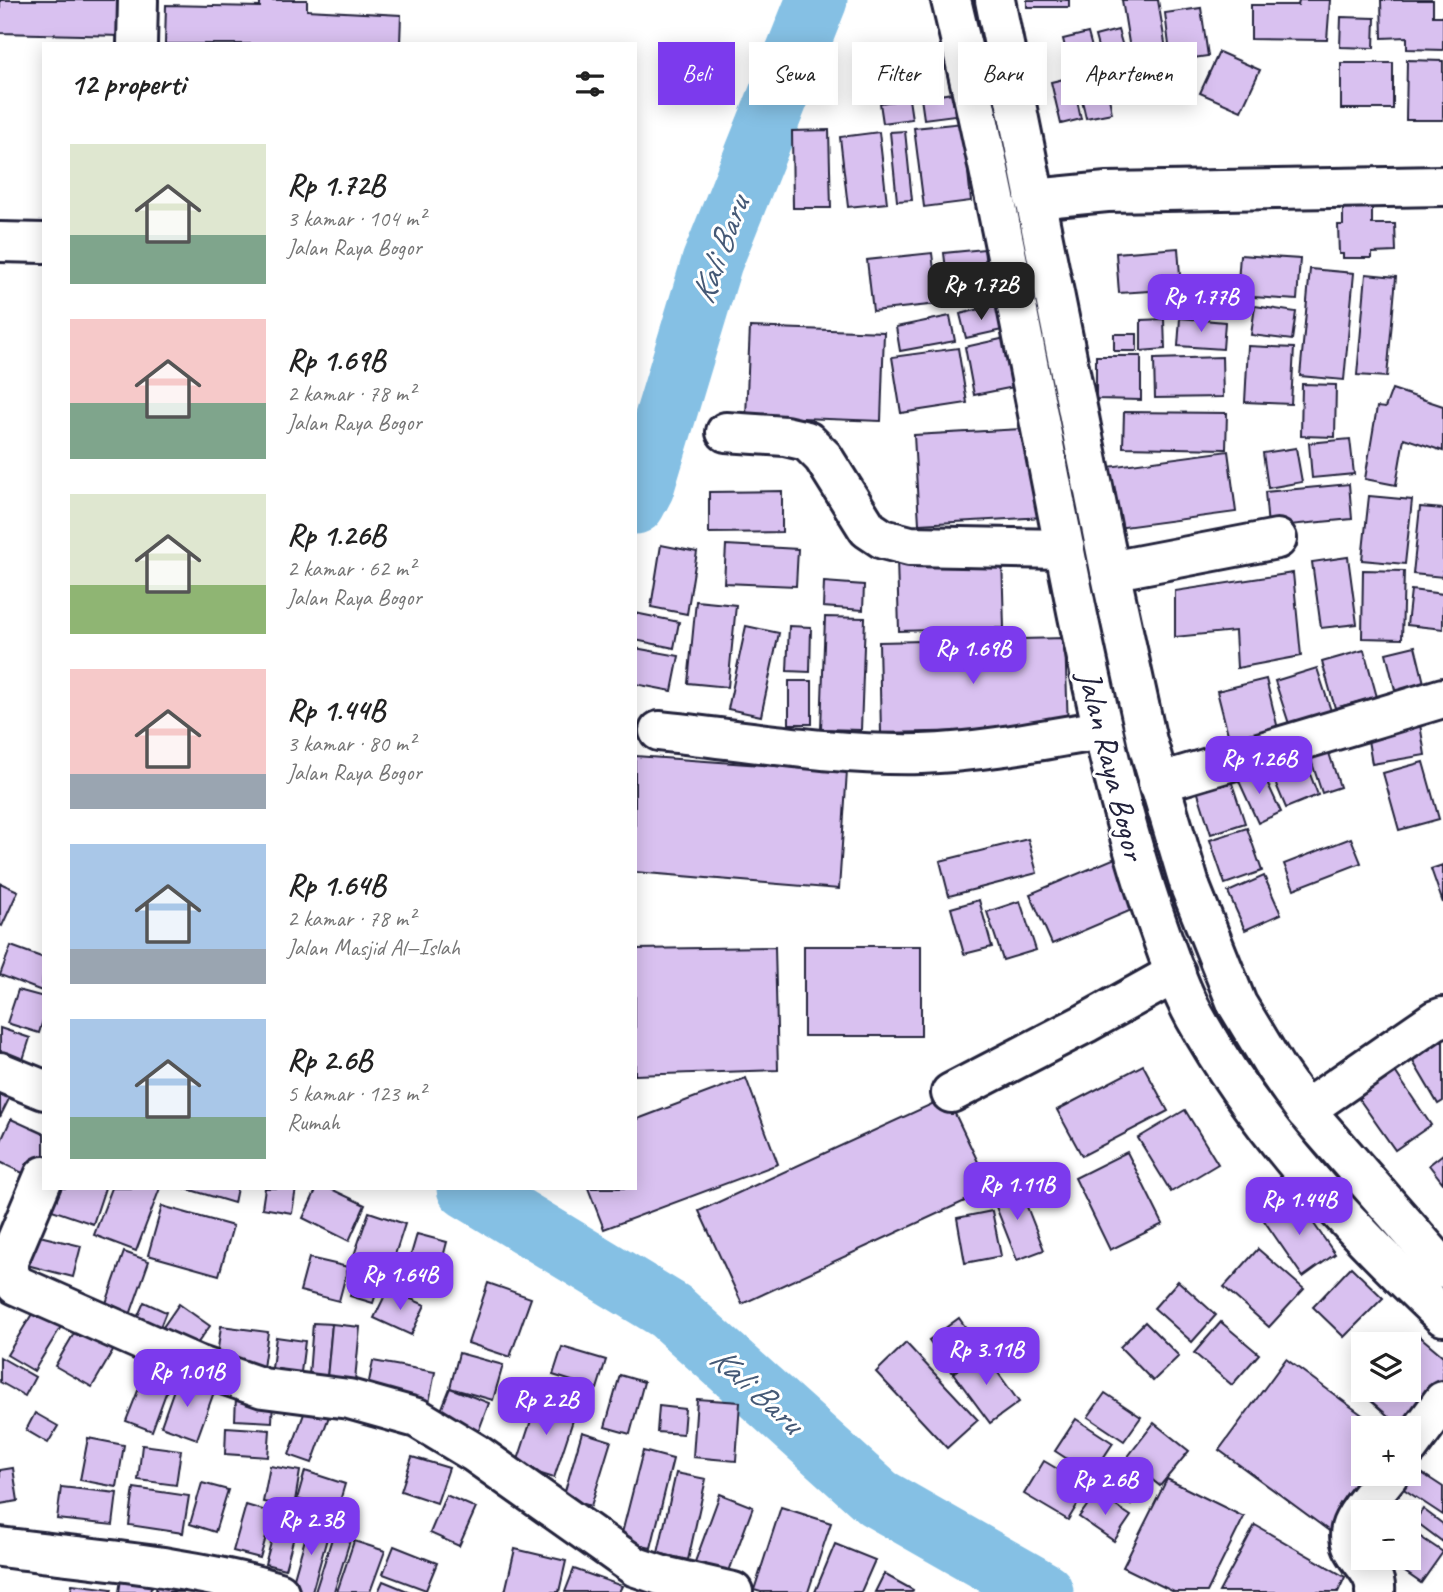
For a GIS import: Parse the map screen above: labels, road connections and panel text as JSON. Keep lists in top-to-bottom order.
{
  "streets": {
    "main road": ["Jalan Raya Bogor"]
  },
  "water": ["Kali Baru"],
  "page": {
    "chip": [
      "Beli",
      "Sewa",
      "Filter",
      "Baru",
      "Apartemen"
    ],
    "heading": "12 properti",
    "list": [
      {
        "name": "Rp 1.72B",
        "note": "3 kamar · 104 m² · Jalan Raya Bogor"
      },
      {
        "name": "Rp 1.69B",
        "note": "2 kamar · 78 m² · Jalan Raya Bogor"
      },
      {
        "name": "Rp 1.26B",
        "note": "2 kamar · 62 m² · Jalan Raya Bogor"
      },
      {
        "name": "Rp 1.44B",
        "note": "3 kamar · 80 m² · Jalan Raya Bogor"
      },
      {
        "name": "Rp 1.64B",
        "note": "2 kamar · 78 m² · Jalan Masjid Al—Islah"
      },
      {
        "name": "Rp 2.6B",
        "note": "5 kamar · 123 m² · Rumah"
      }
    ],
    "price": [
      "Rp 1.72B",
      "Rp 1.77B",
      "Rp 1.69B",
      "Rp 1.26B",
      "Rp 1.11B",
      "Rp 1.44B",
      "Rp 1.64B",
      "Rp 3.11B",
      "Rp 1.01B",
      "Rp 2.2B",
      "Rp 2.6B",
      "Rp 2.3B"
    ],
    "map_buttons": ["+", "−"]
  }
}
